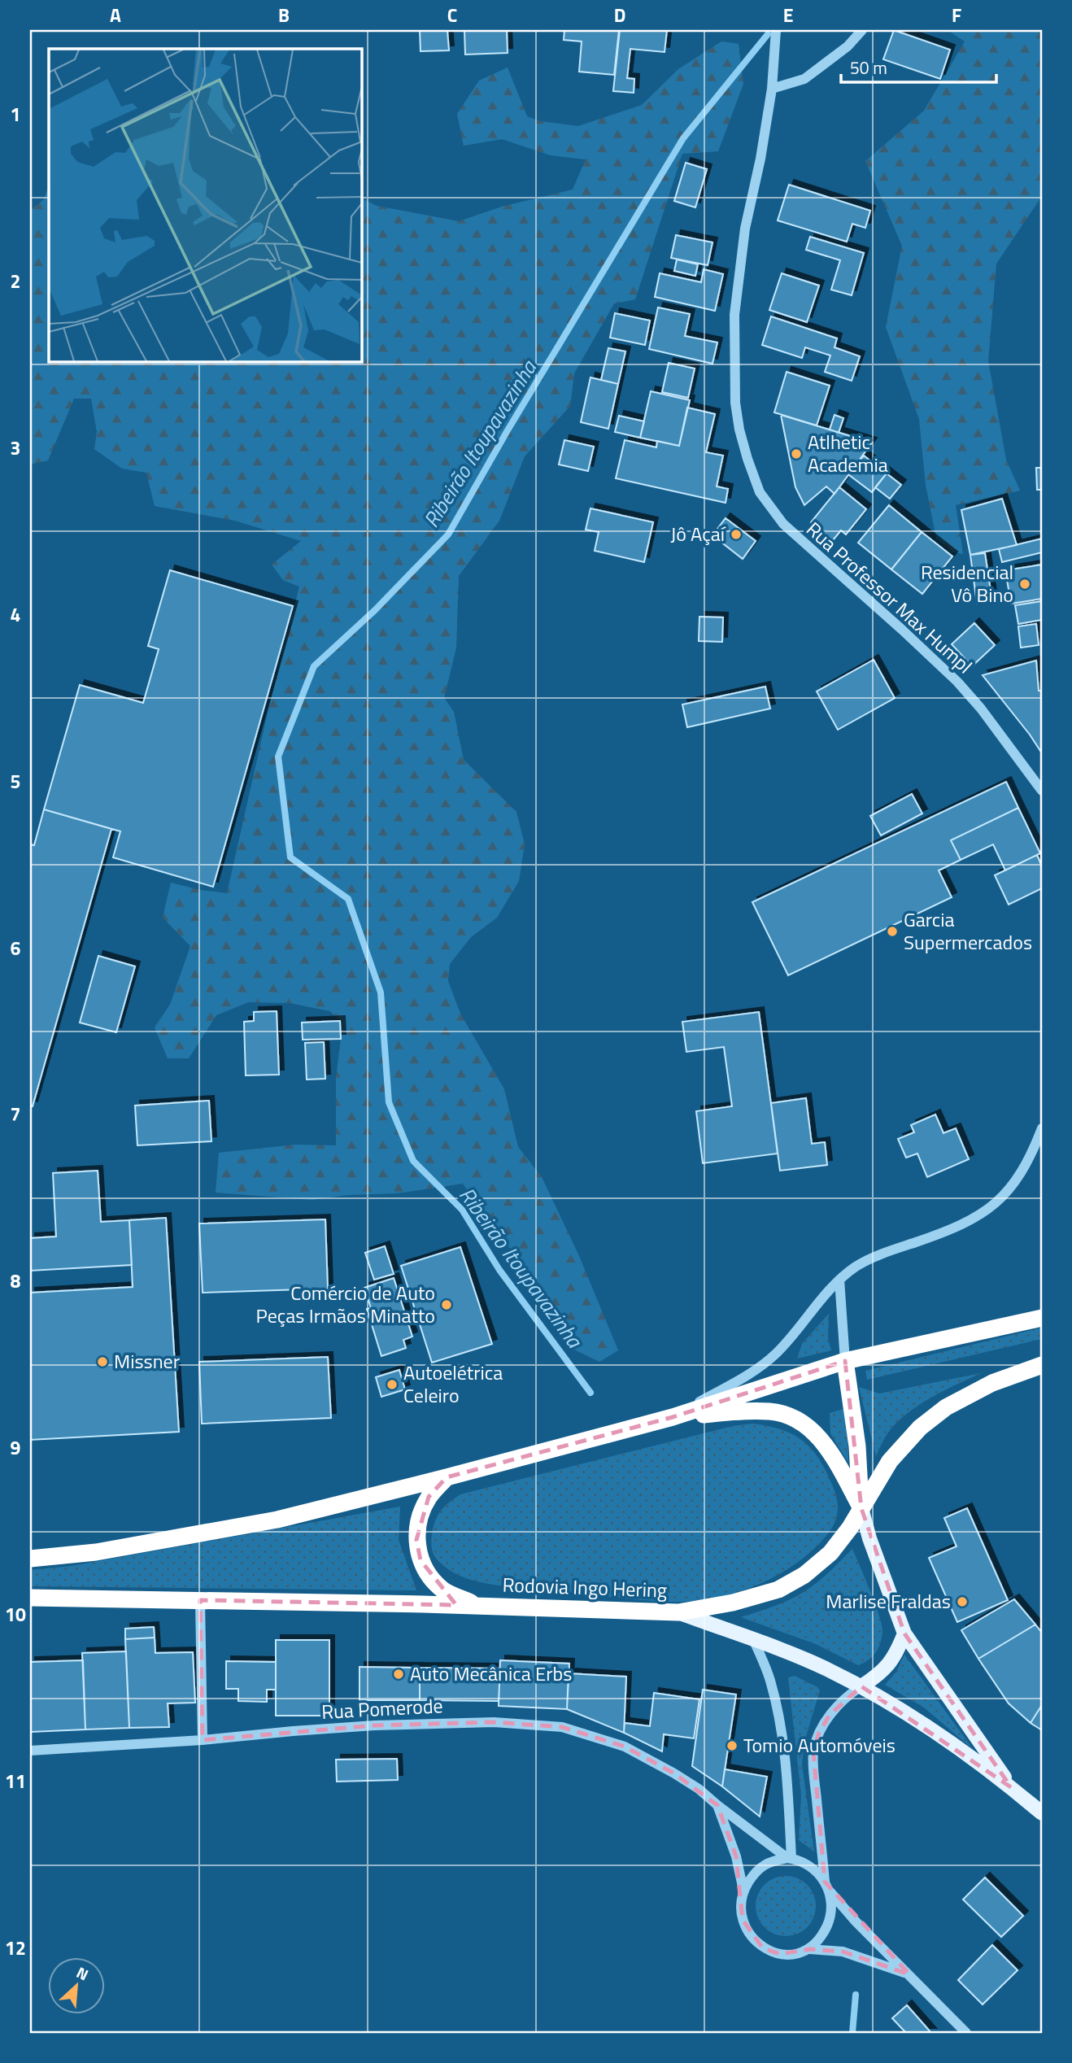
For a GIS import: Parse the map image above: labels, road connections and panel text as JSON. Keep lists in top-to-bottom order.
{
  "streets": {
    "highway": ["Rodovia Ingo Hering"],
    "street": ["Rua Professor Max Humpl", "Rua Pomerode"]
  },
  "water": ["Ribeirão Itoupavazinha"],
  "places": [
    "Atlhetic Academia",
    "Jô Açaí",
    "Residencial Vô Bino",
    "Garcia Supermercados",
    "Comércio de Auto Peças Irmãos Minatto",
    "Missner",
    "Autoelétrica Celeiro",
    "Marlise Fraldas",
    "Auto Mecânica Erbs",
    "Tomio Automóveis"
  ],
  "scale_bar": "50 m",
  "north": "top right",
  "grid": {
    "columns": [
      "A",
      "B",
      "C",
      "D",
      "E",
      "F"
    ],
    "rows": [
      "1",
      "2",
      "3",
      "4",
      "5",
      "6",
      "7",
      "8",
      "9",
      "10",
      "11",
      "12"
    ]
  }
}
